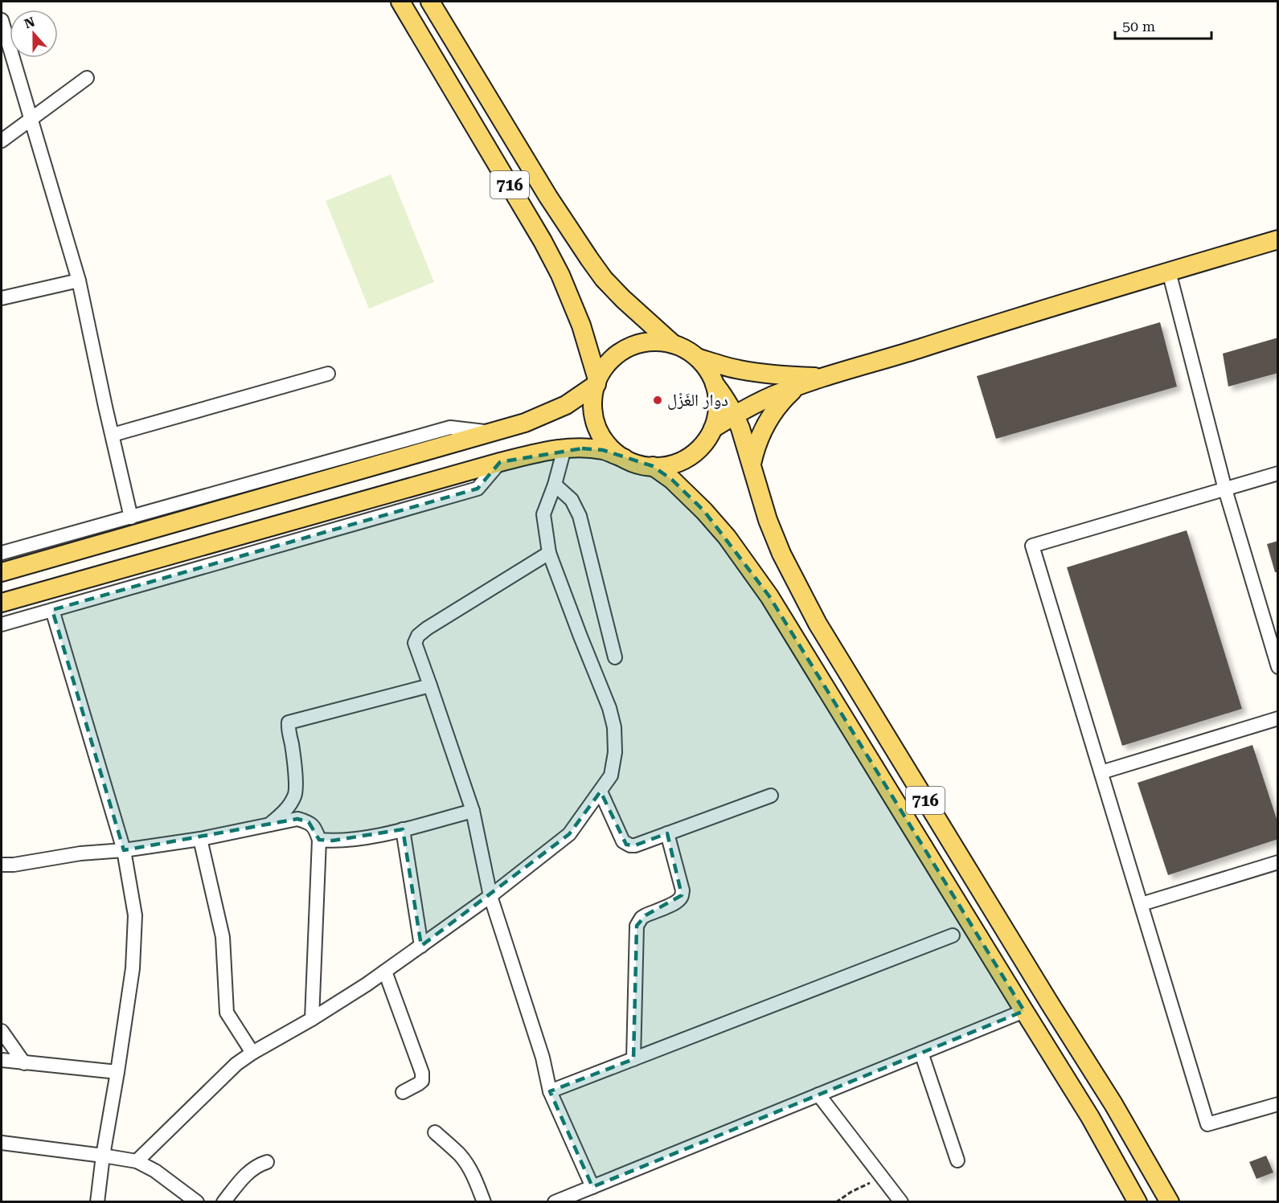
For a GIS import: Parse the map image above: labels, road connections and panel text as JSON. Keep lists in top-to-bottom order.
{
  "streets": {
    "main road": ["716"]
  },
  "places": ["دوار الغَزْل"],
  "scale_bar": "50 m",
  "north": "top"
}
